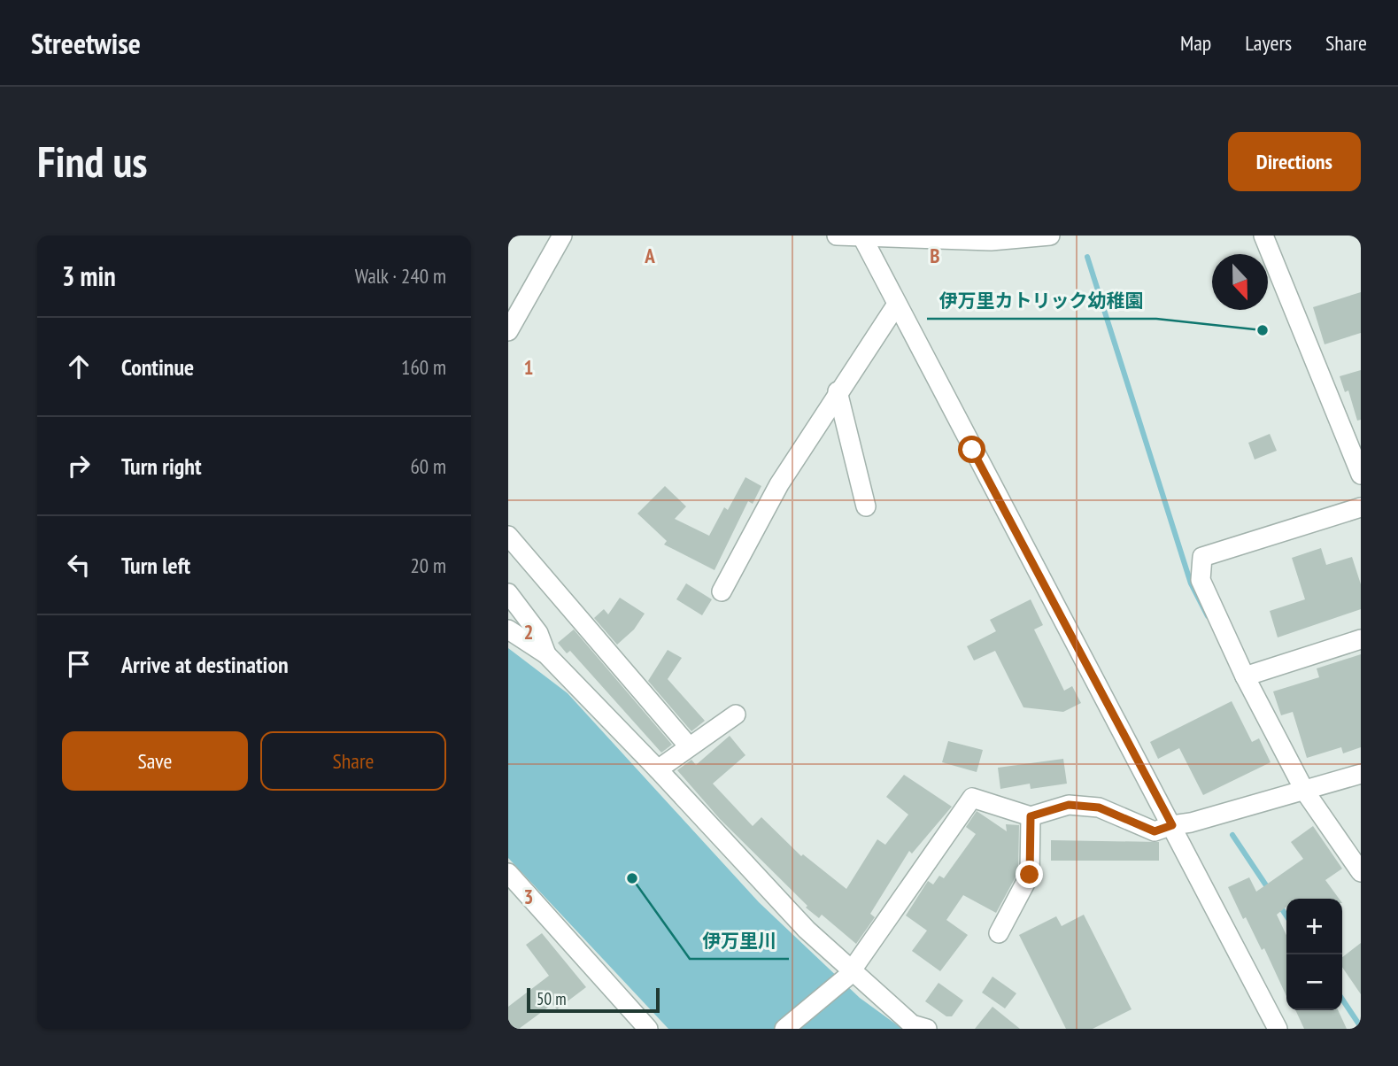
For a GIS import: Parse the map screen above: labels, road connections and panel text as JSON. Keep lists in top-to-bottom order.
{
  "places": ["伊万里カトリック幼稚園", "伊万里川"],
  "scale_bar": "50 m",
  "north": "bottom",
  "page": {
    "header": "Streetwise",
    "nav": ["Map", "Layers", "Share"],
    "buttons": [
      "Directions",
      ["Save", "Share"]
    ],
    "title": "Find us",
    "heading": ["3 min", "Walk · 240 m"],
    "list": [
      ["Continue", "160 m"],
      ["Turn right", "60 m"],
      ["Turn left", "20 m"],
      "Arrive at destination"
    ],
    "map_buttons": ["+", "−"],
    "scale": "50 m"
  },
  "grid": {
    "columns": ["A", "B"],
    "rows": ["1", "2", "3"]
  }
}
